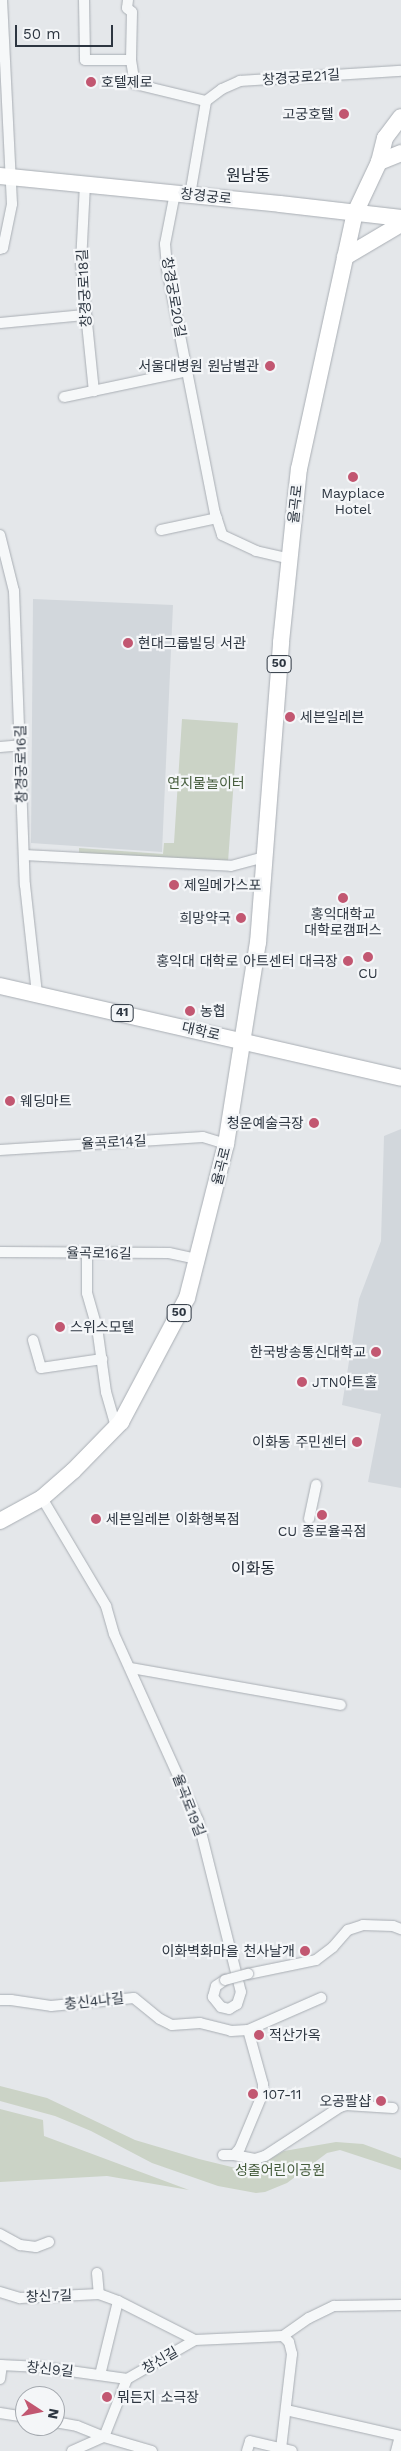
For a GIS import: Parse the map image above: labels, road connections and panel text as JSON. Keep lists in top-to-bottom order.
{
  "streets": {
    "main road": [
      "창경궁로",
      "율곡로",
      "50",
      "41",
      "대학로"
    ],
    "street": [
      "창경궁로21길",
      "창경궁로18길",
      "창경궁로20길",
      "창경궁로16길",
      "율곡로14길",
      "율곡로16길",
      "율곡로19길",
      "충신4나길",
      "창신7길",
      "창신길",
      "창신9길"
    ]
  },
  "crossings": [
    ["창경궁로", "창경궁로18길"],
    ["창경궁로", "창경궁로20길"],
    ["창경궁로", "율곡로"],
    ["창경궁로20길", "율곡로"],
    ["율곡로", "대학로"],
    ["율곡로", "율곡로14길"],
    ["율곡로", "율곡로16길"],
    ["율곡로", "율곡로19길"],
    ["창경궁로16길", "대학로"],
    ["창신7길", "창신길"],
    ["창신길", "창신9길"]
  ],
  "districts": ["원남동", "이화동"],
  "parks": ["연지물놀이터", "성줄어린이공원"],
  "places": [
    "호텔제로",
    "고궁호텔",
    "서울대병원 원남별관",
    "Mayplace Hotel",
    "현대그룹빌딩 서관",
    "세븐일레븐",
    "제일메가스포",
    "홍익대학교 대학로캠퍼스",
    "희망약국",
    "CU",
    "홍익대 대학로 아트센터 대극장",
    "농협",
    "웨딩마트",
    "청운예술극장",
    "스위스모텔",
    "한국방송통신대학교",
    "JTN아트홀",
    "이화동 주민센터",
    "CU 종로율곡점",
    "세븐일레븐 이화행복점",
    "이화벽화마을 천사날개",
    "적산가옥",
    "107-11",
    "오공팔샵",
    "뭐든지 소극장"
  ],
  "scale_bar": "50 m",
  "north": "right"
}
